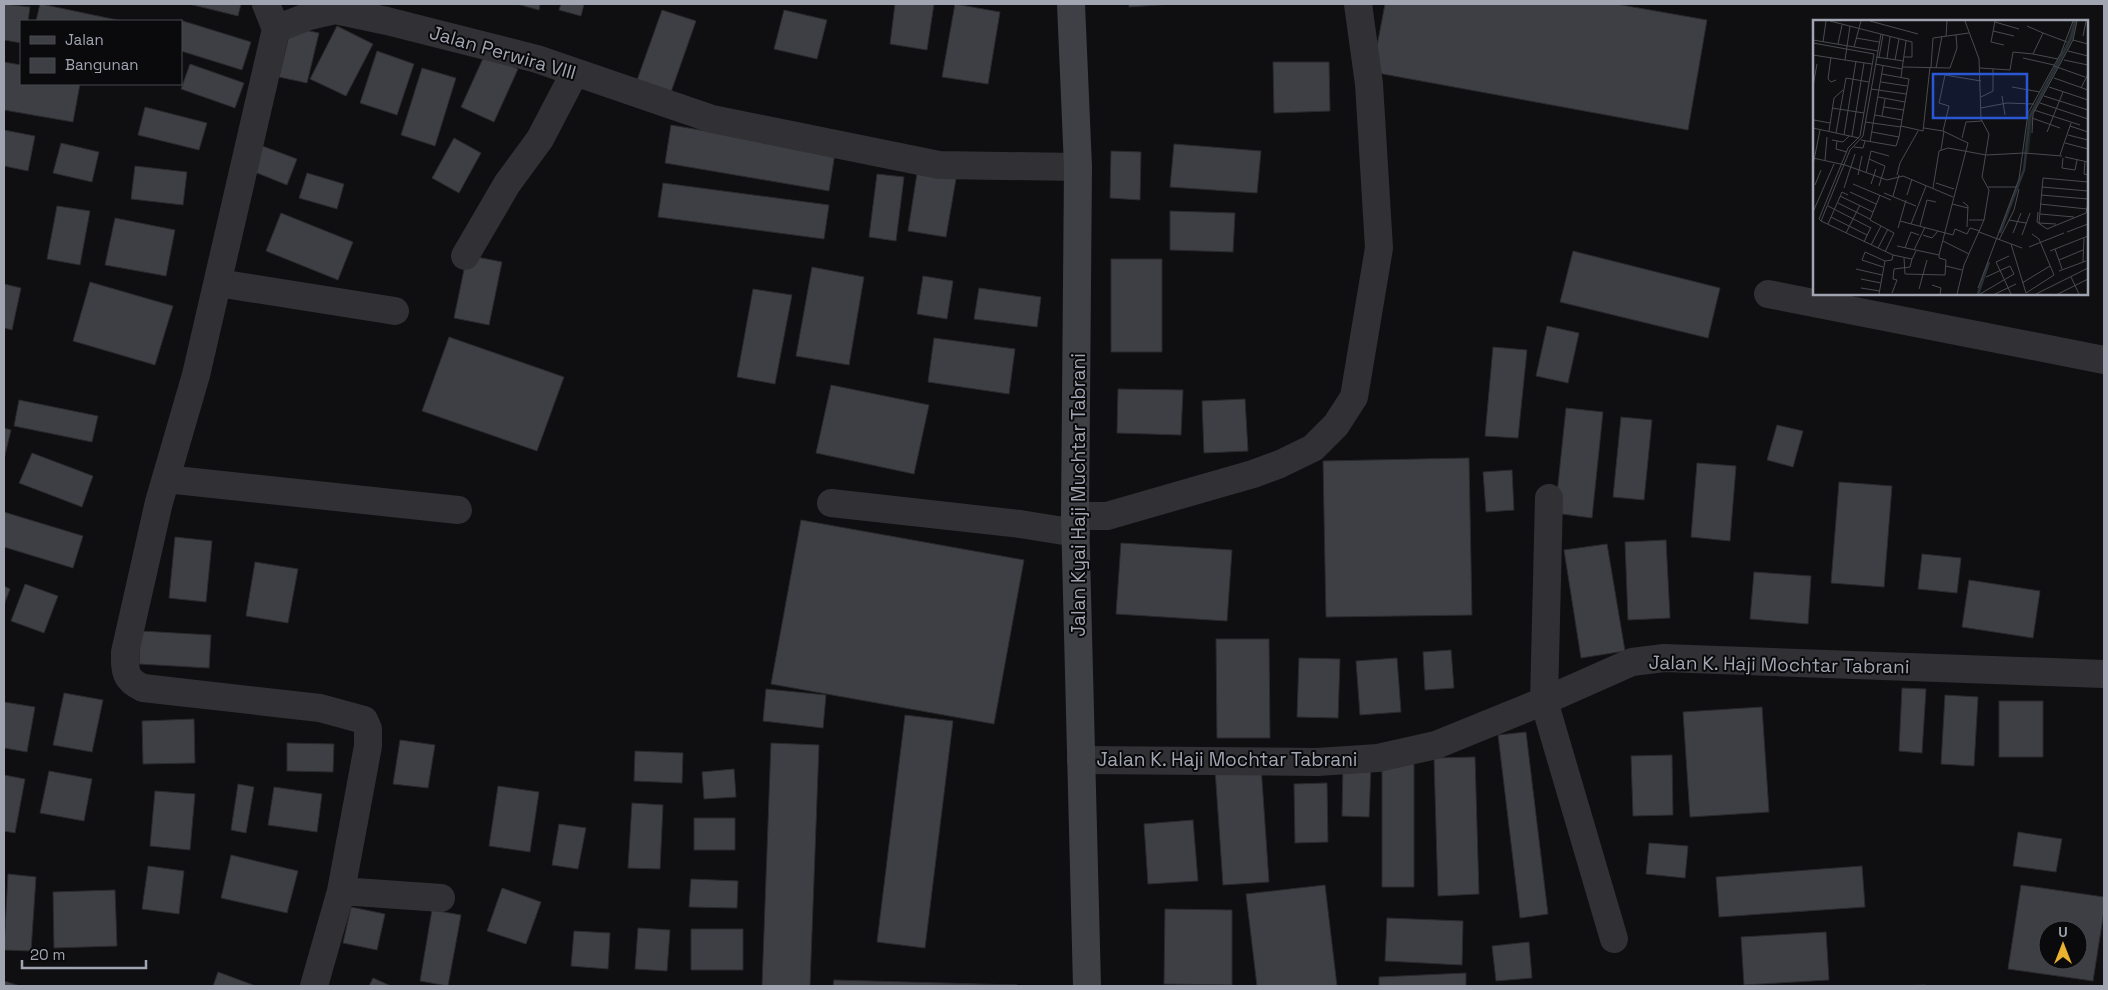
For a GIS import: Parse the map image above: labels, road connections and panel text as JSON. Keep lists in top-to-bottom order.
{
  "streets": {
    "street": ["Jalan Perwira VIII", "Jalan Kyai Haji Muchtar Tabrani", "Jalan K. Haji Mochtar Tabrani"]
  },
  "crossings": [
    ["Jalan Perwira VIII", "Jalan Kyai Haji Muchtar Tabrani"],
    ["Jalan Kyai Haji Muchtar Tabrani", "Jalan K. Haji Mochtar Tabrani"]
  ],
  "legend": ["Jalan", "Bangunan"],
  "scale_bar": "20 m",
  "north": "top"
}
